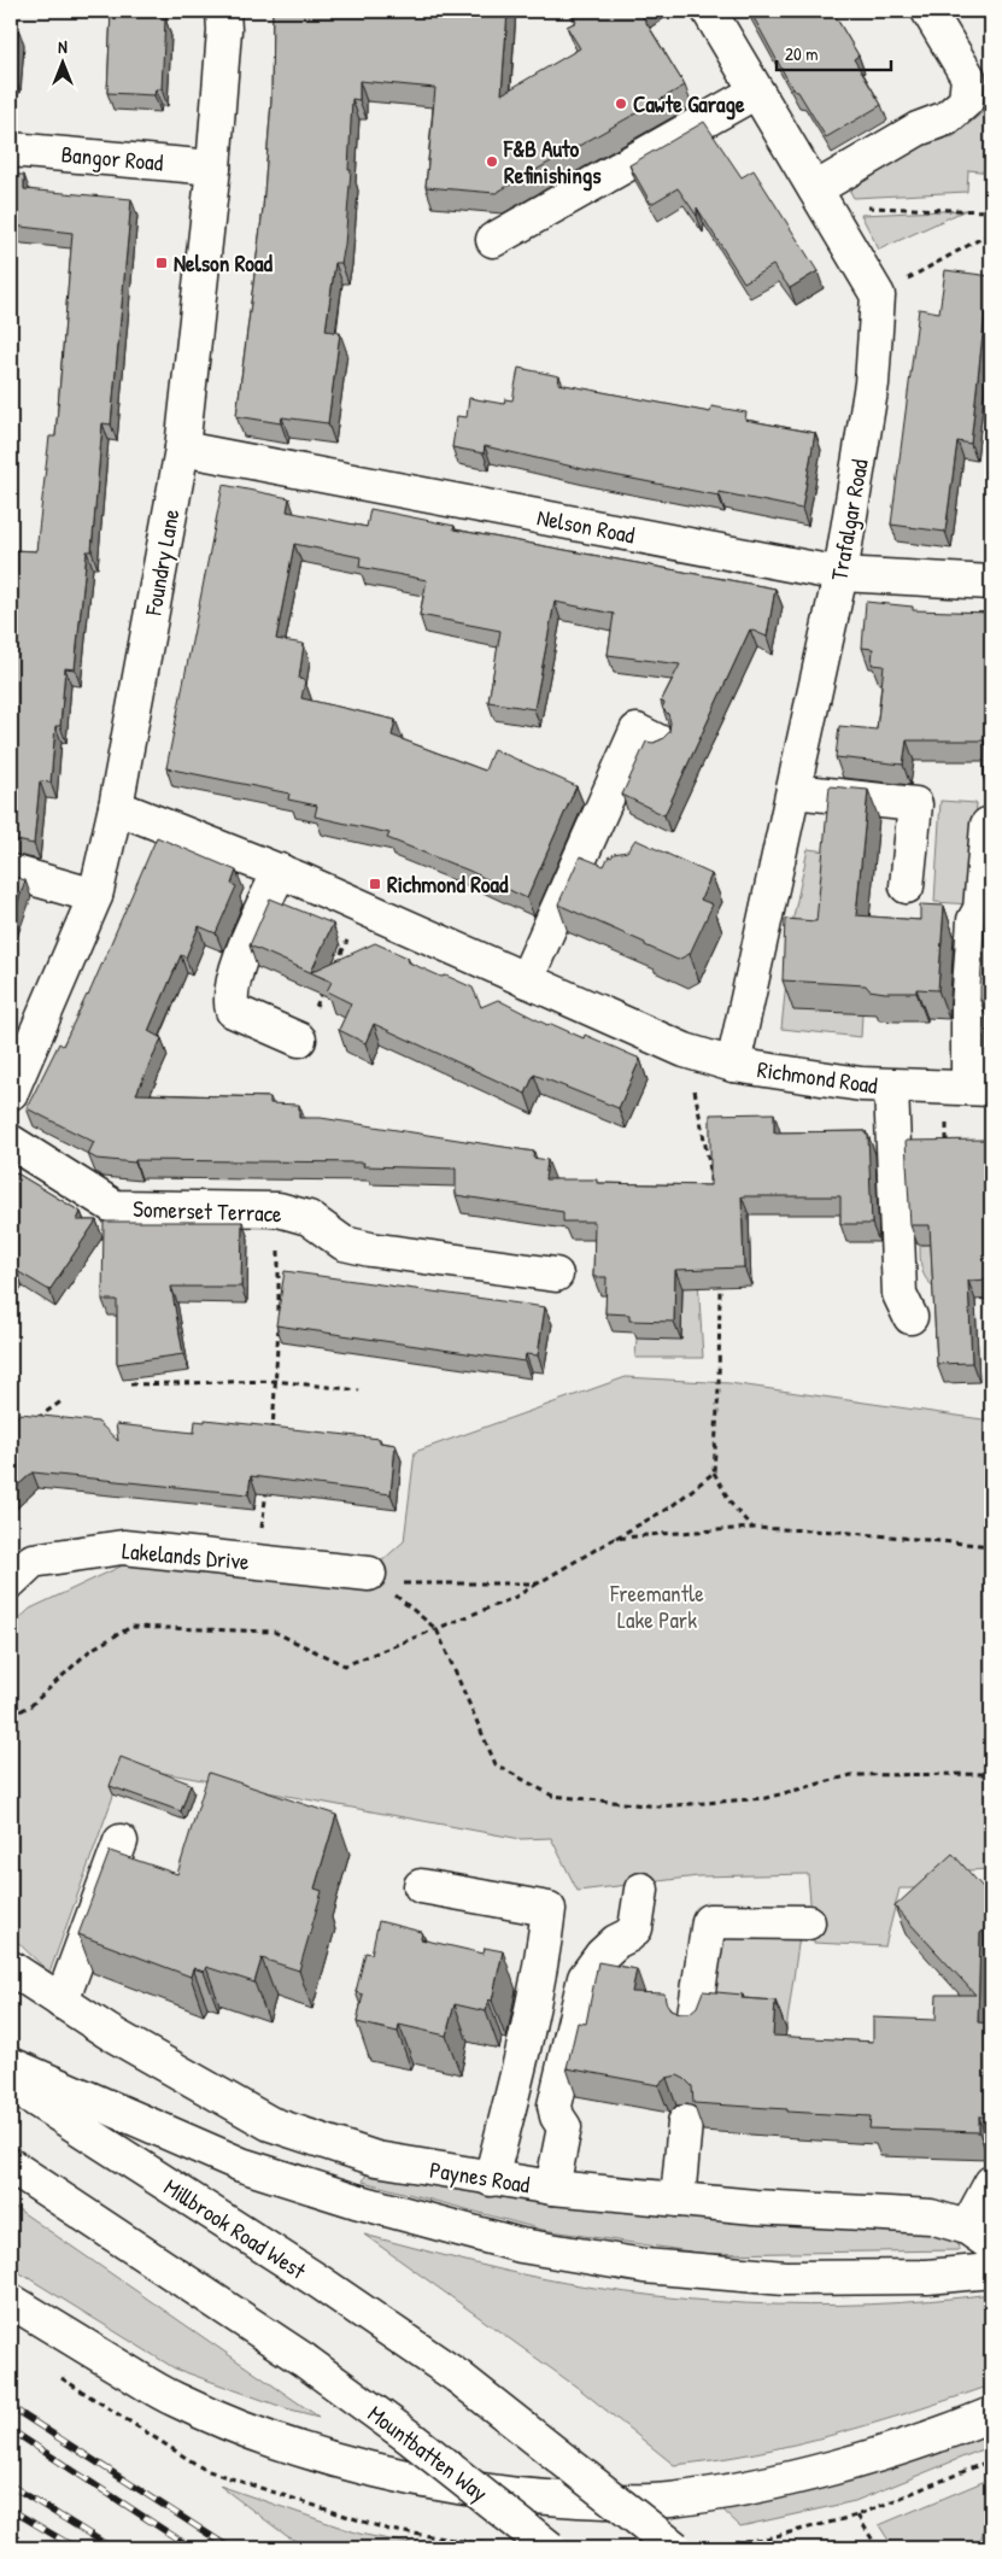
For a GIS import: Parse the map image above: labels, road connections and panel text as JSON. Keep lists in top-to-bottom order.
{
  "streets": {
    "main road": [
      "Bangor Road",
      "Trafalgar Road",
      "Nelson Road",
      "Foundry Lane",
      "Richmond Road",
      "Somerset Terrace",
      "Lakelands Drive",
      "Paynes Road",
      "Millbrook Road West",
      "Mountbatten Way"
    ]
  },
  "crossings": [
    ["Bangor Road", "Foundry Lane"],
    ["Trafalgar Road", "Nelson Road"],
    ["Trafalgar Road", "Richmond Road"],
    ["Nelson Road", "Foundry Lane"],
    ["Foundry Lane", "Richmond Road"]
  ],
  "parks": ["Freemantle Lake Park"],
  "places": {
    "other": ["Cawte Garage", "F&B Auto Refinishings"],
    "transit": ["Nelson Road", "Richmond Road"]
  },
  "scale_bar": "20 m",
  "north": "top"
}
